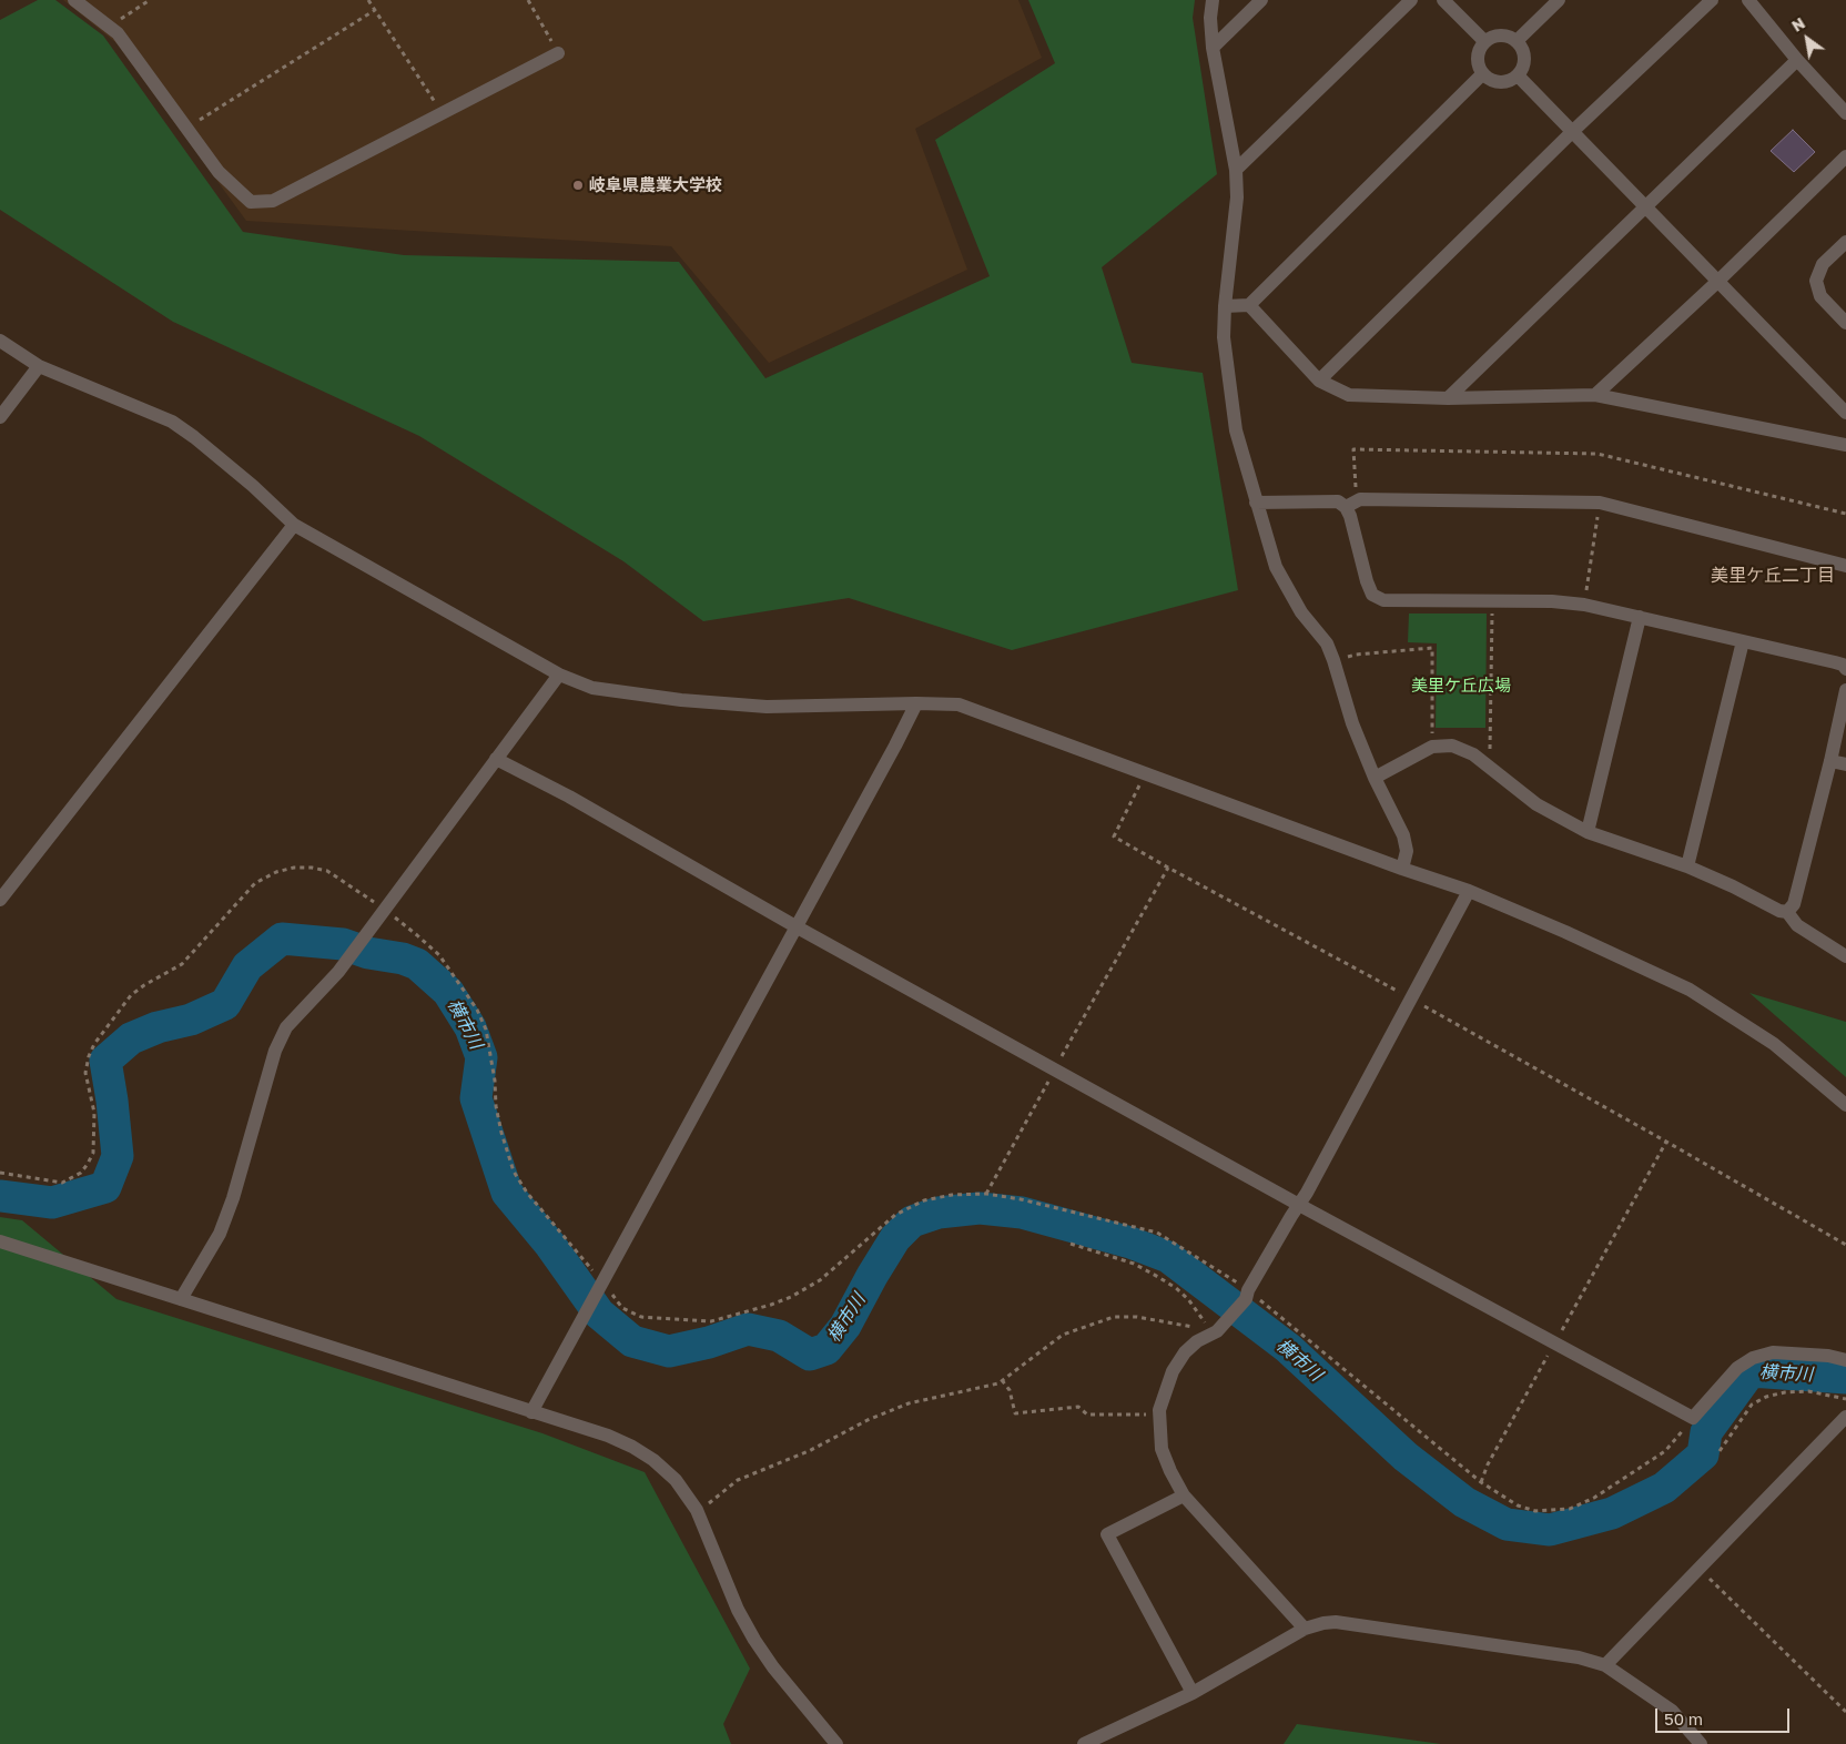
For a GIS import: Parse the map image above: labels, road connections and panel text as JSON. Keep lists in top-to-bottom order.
{
  "districts": ["美里ケ丘二丁目"],
  "water": ["横市川"],
  "parks": ["美里ケ丘広場"],
  "places": ["岐阜県農業大学校"],
  "scale_bar": "50 m",
  "north": "top left"
}
